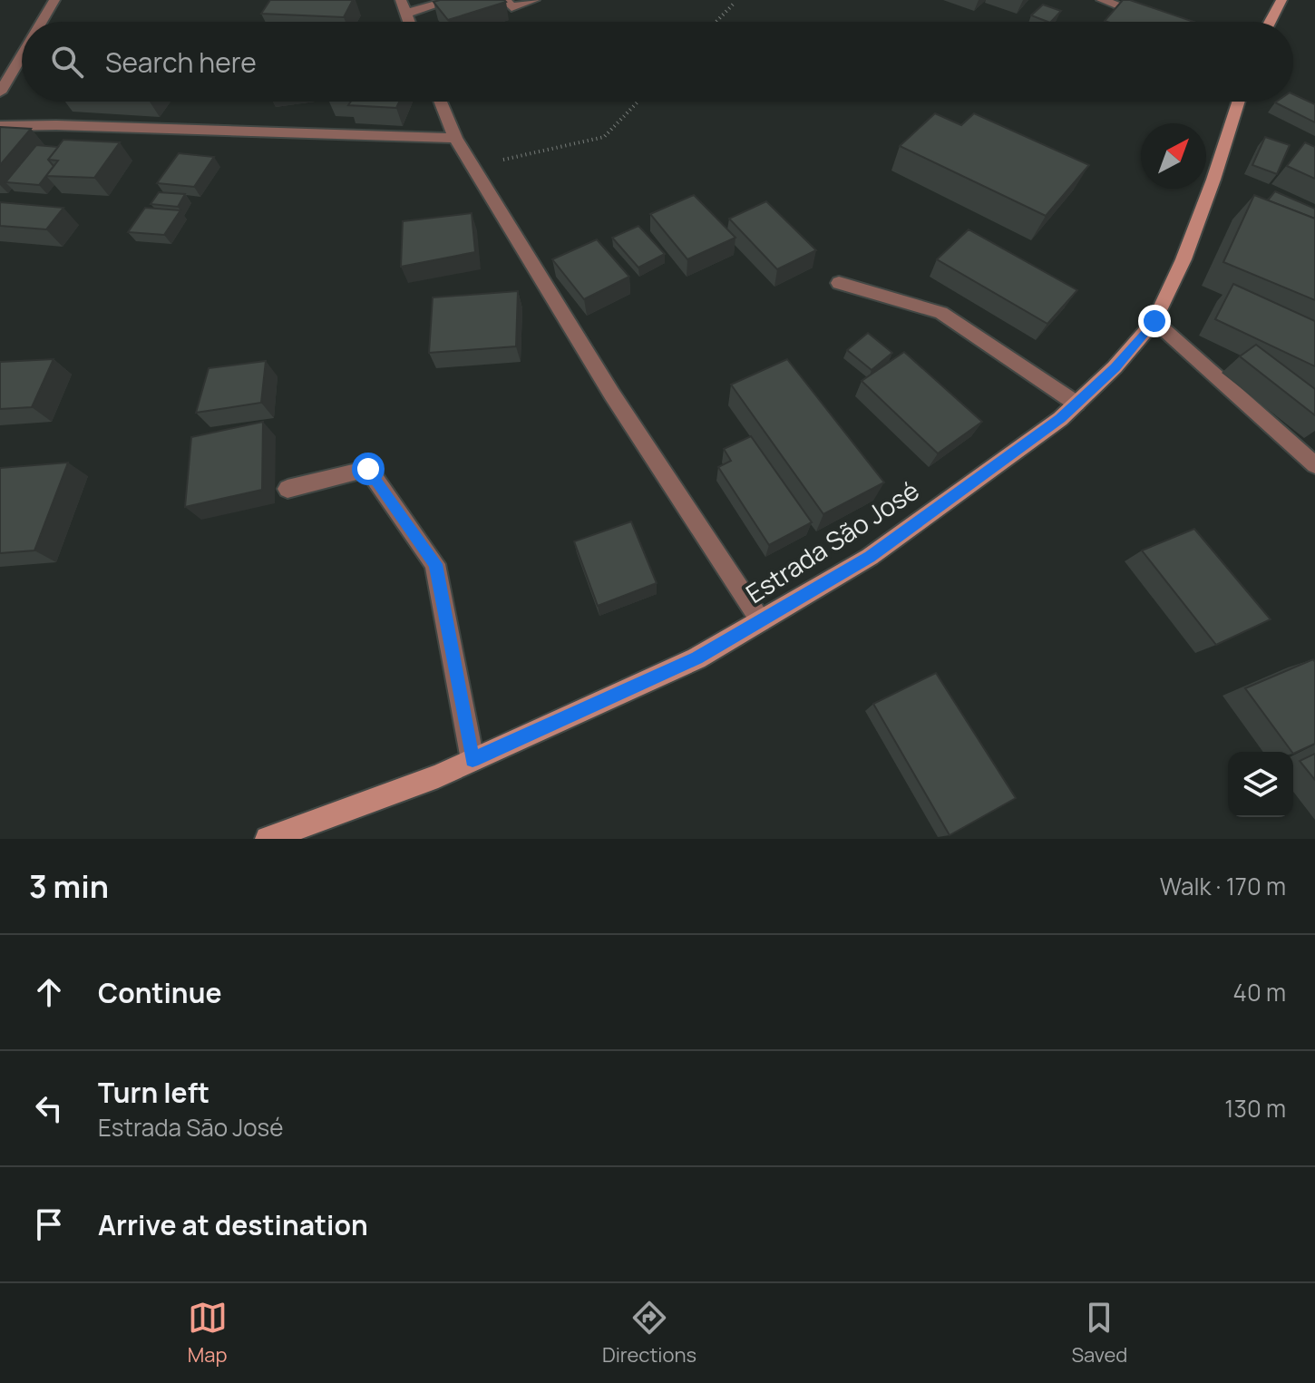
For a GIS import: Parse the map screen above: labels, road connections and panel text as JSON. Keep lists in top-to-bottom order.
{
  "streets": {
    "street": ["Estrada São José"]
  },
  "north": "top right",
  "page": {
    "search": "Search here",
    "heading": ["3 min", "Walk · 170 m"],
    "list": [
      ["Continue", "40 m"],
      ["Turn left", "Estrada São José", "130 m"],
      "Arrive at destination"
    ],
    "nav": ["Map", "Directions", "Saved"]
  }
}
